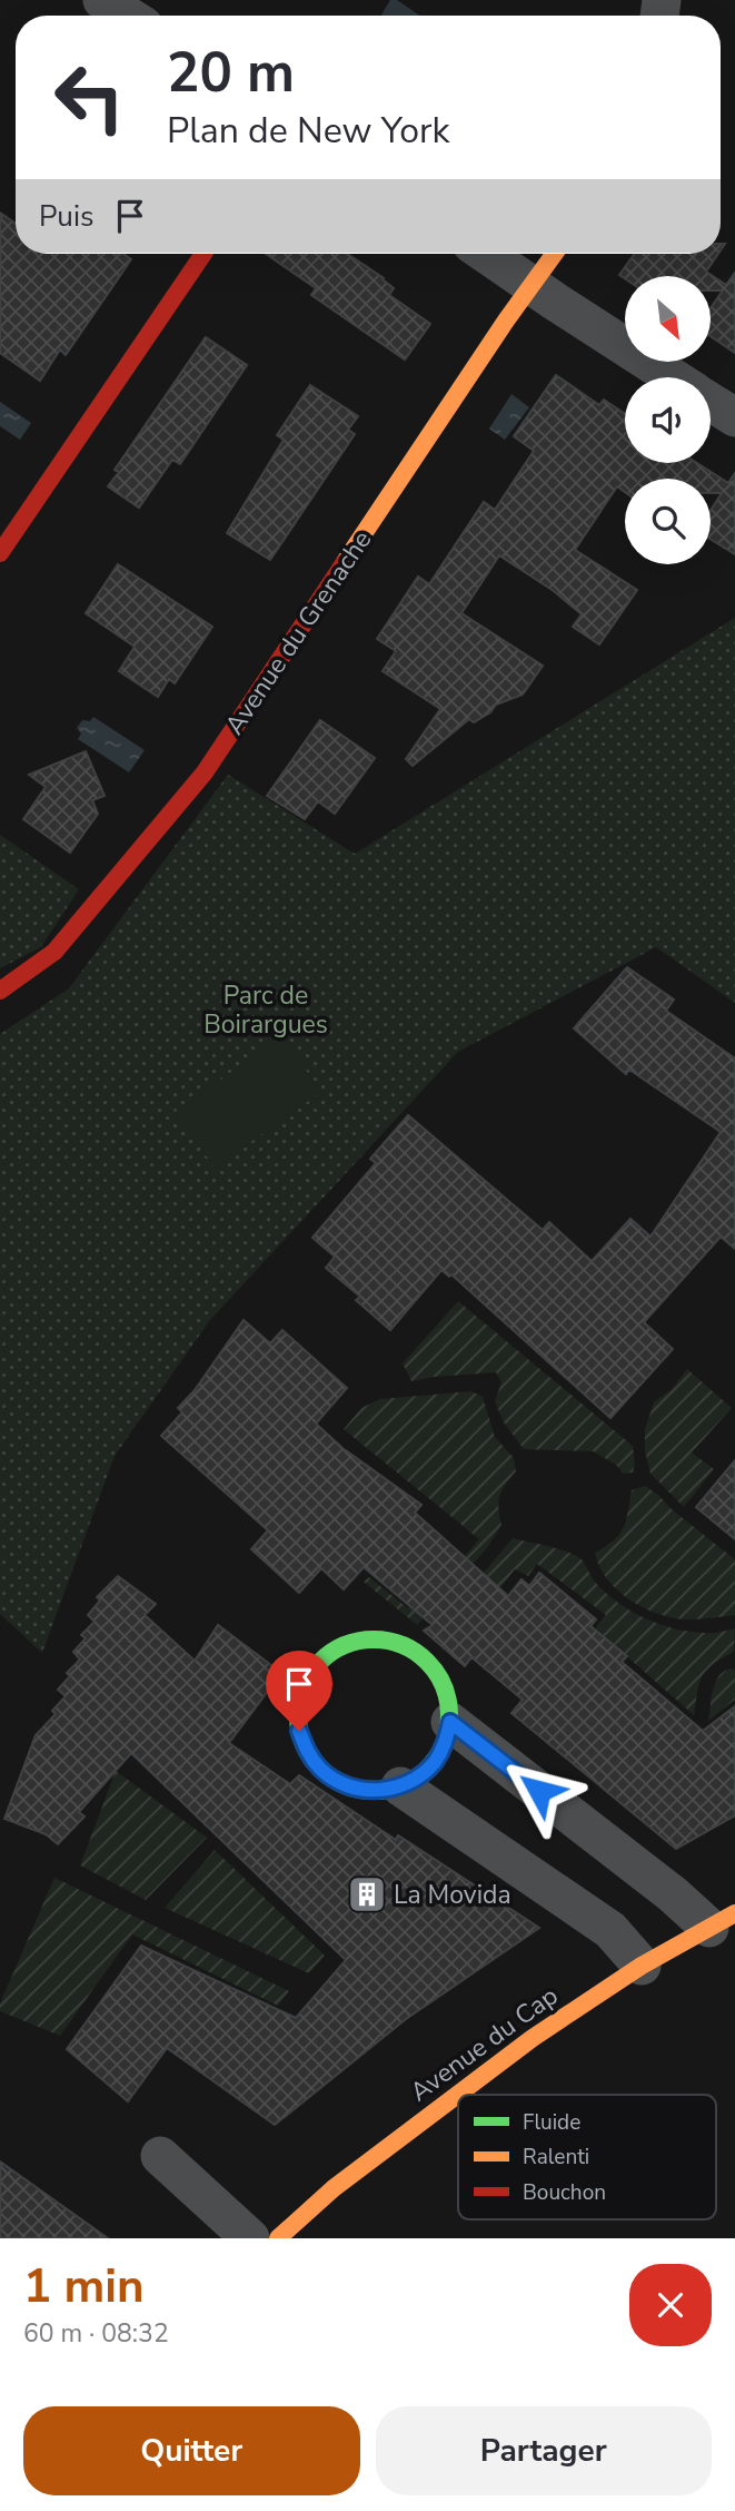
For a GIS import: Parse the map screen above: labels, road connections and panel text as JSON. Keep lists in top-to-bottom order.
{
  "streets": {
    "street": ["Avenue du Grenache", "Avenue du Cap"]
  },
  "parks": ["Parc de Boirargues"],
  "places": {
    "building": ["La Movida"]
  },
  "legend": ["Fluide", "Ralenti", "Bouchon"],
  "north": "bottom right",
  "page": {
    "turn": ["20 m", "Plan de New York"],
    "then": "Puis",
    "heading": ["1 min", "60 m · 08:32"],
    "buttons": ["Quitter", "Partager"]
  }
}
